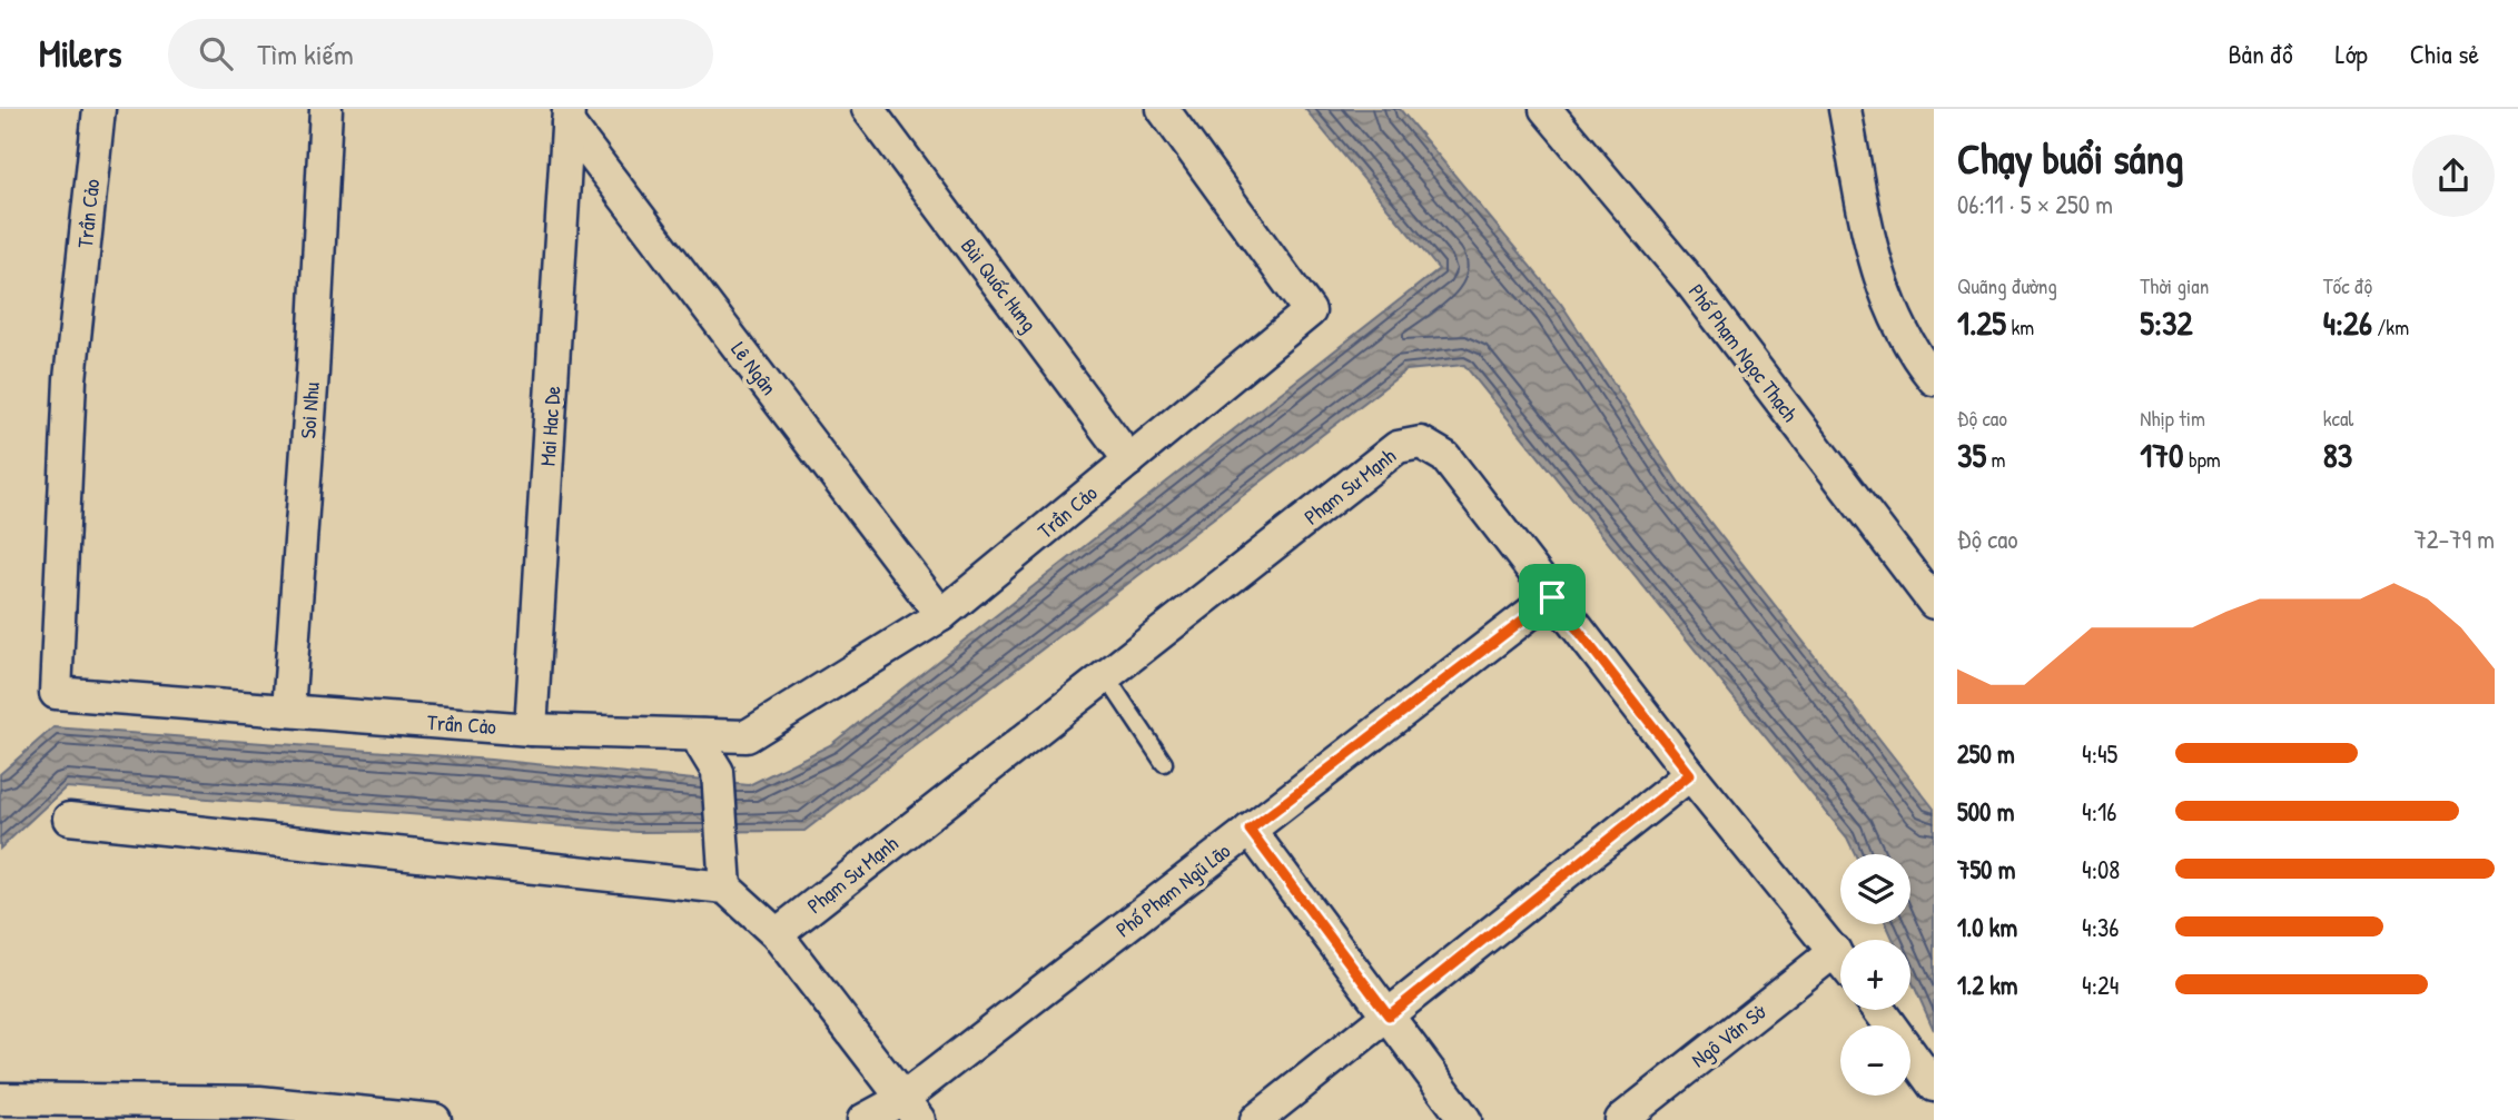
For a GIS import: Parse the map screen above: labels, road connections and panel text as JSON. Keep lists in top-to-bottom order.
{
  "streets": {
    "street": [
      "Trần Cảo",
      "Bùi Quốc Hưng",
      "Phố Phạm Ngọc Thạch",
      "Lê Ngân",
      "Soi Nhu",
      "Mai Hac De",
      "Phạm Sư Mạnh",
      "Phố Phạm Ngũ Lão",
      "Ngô Văn Sở"
    ]
  },
  "crossings": [
    ["Trần Cảo", "Bùi Quốc Hưng"],
    ["Trần Cảo", "Lê Ngân"],
    ["Trần Cảo", "Soi Nhu"],
    ["Trần Cảo", "Mai Hac De"],
    ["Lê Ngân", "Mai Hac De"],
    ["Phạm Sư Mạnh", "Phố Phạm Ngũ Lão"],
    ["Phạm Sư Mạnh", "Ngô Văn Sở"]
  ],
  "page": {
    "header": "Milers",
    "search": "Tìm kiếm",
    "nav": ["Bản đồ", "Lớp", "Chia sẻ"],
    "heading": ["Chạy buổi sáng", "06:11 · 5 × 250 m"],
    "stats": [
      ["Quãng đường", "1.25 km"],
      ["Thời gian", "5:32"],
      ["Tốc độ", "4:26 /km"],
      ["Độ cao", "35 m"],
      ["Nhịp tim", "170 bpm"],
      ["kcal", "83"]
    ],
    "chart": ["Độ cao", "72–79 m"],
    "list": [
      {
        "name": "250 m",
        "note": "4:45"
      },
      {
        "name": "500 m",
        "note": "4:16"
      },
      {
        "name": "750 m",
        "note": "4:08"
      },
      {
        "name": "1.0 km",
        "note": "4:36"
      },
      {
        "name": "1.2 km",
        "note": "4:24"
      }
    ],
    "map_buttons": ["+", "−"]
  }
}
